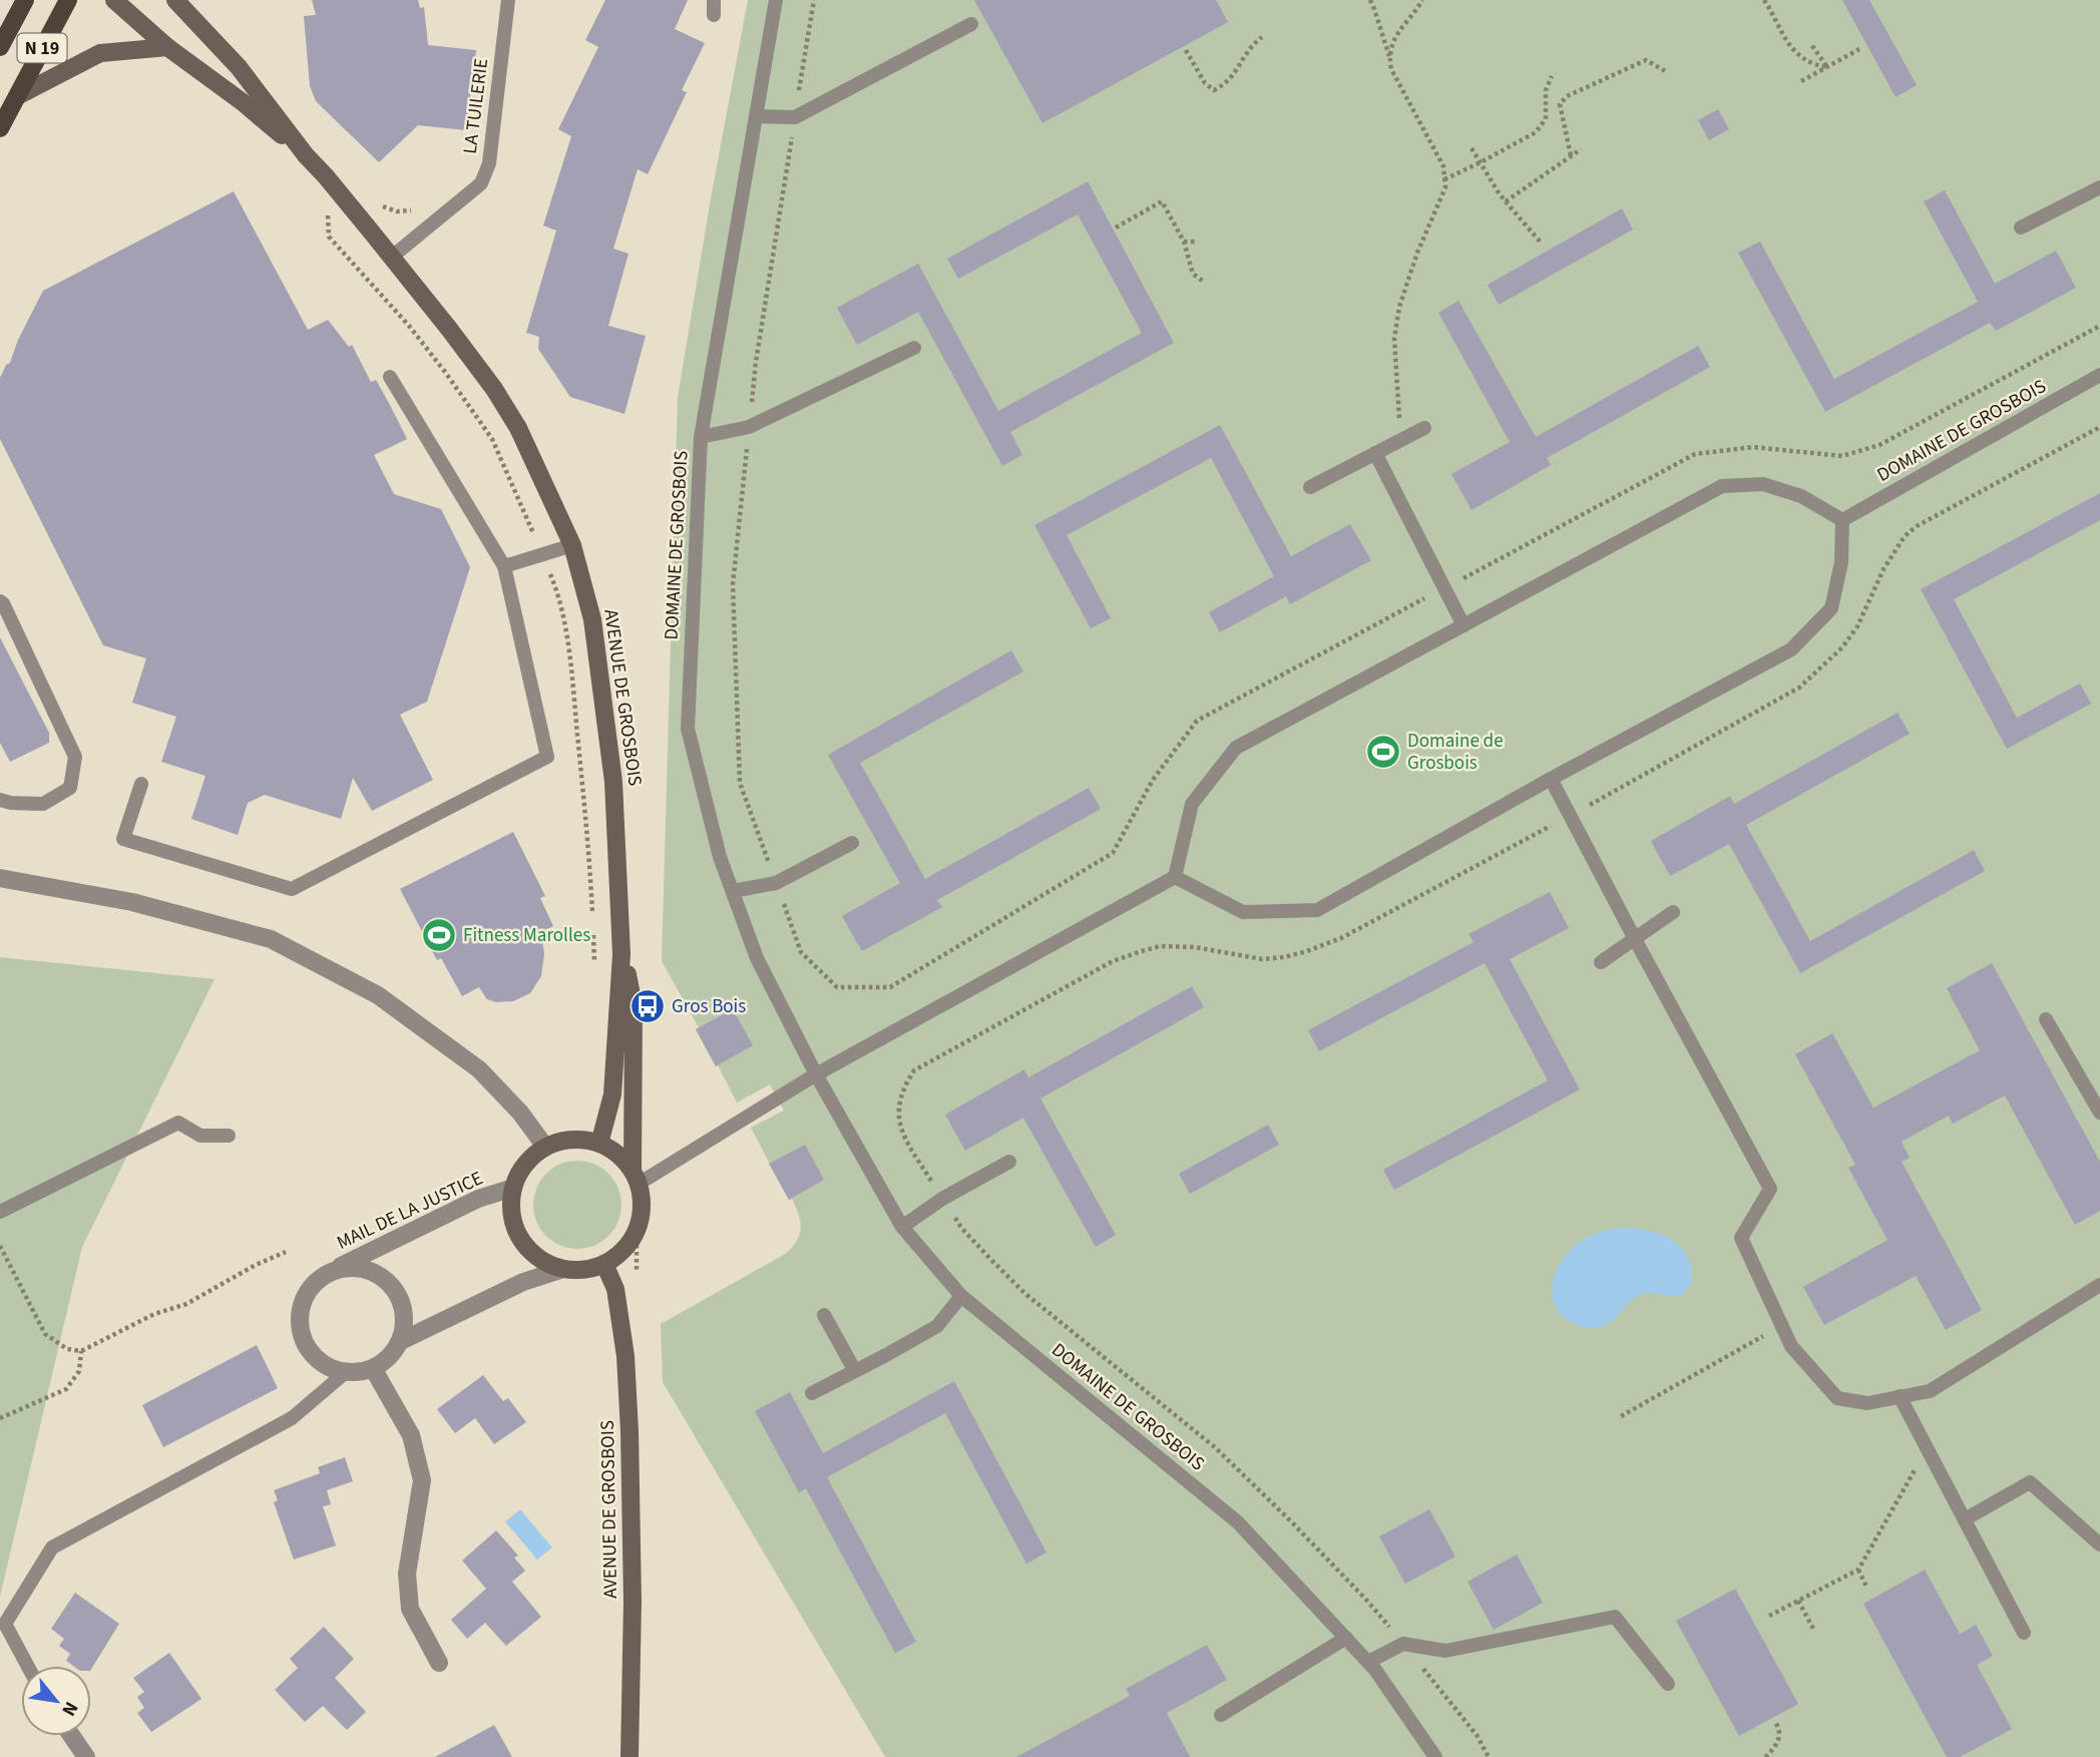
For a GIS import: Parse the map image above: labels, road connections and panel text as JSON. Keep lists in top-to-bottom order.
{
  "streets": {
    "main road": ["N 19"],
    "street": ["AVENUE DE GROSBOIS", "MAIL DE LA JUSTICE"],
    "lane": ["LA TUILERIE", "DOMAINE DE GROSBOIS"]
  },
  "crossings": [
    ["LA TUILERIE", "AVENUE DE GROSBOIS"],
    ["AVENUE DE GROSBOIS", "MAIL DE LA JUSTICE"]
  ],
  "places": {
    "sports": ["Domaine de Grosbois", "Fitness Marolles"],
    "bus stop": ["Gros Bois"]
  },
  "north": "bottom right"
}
